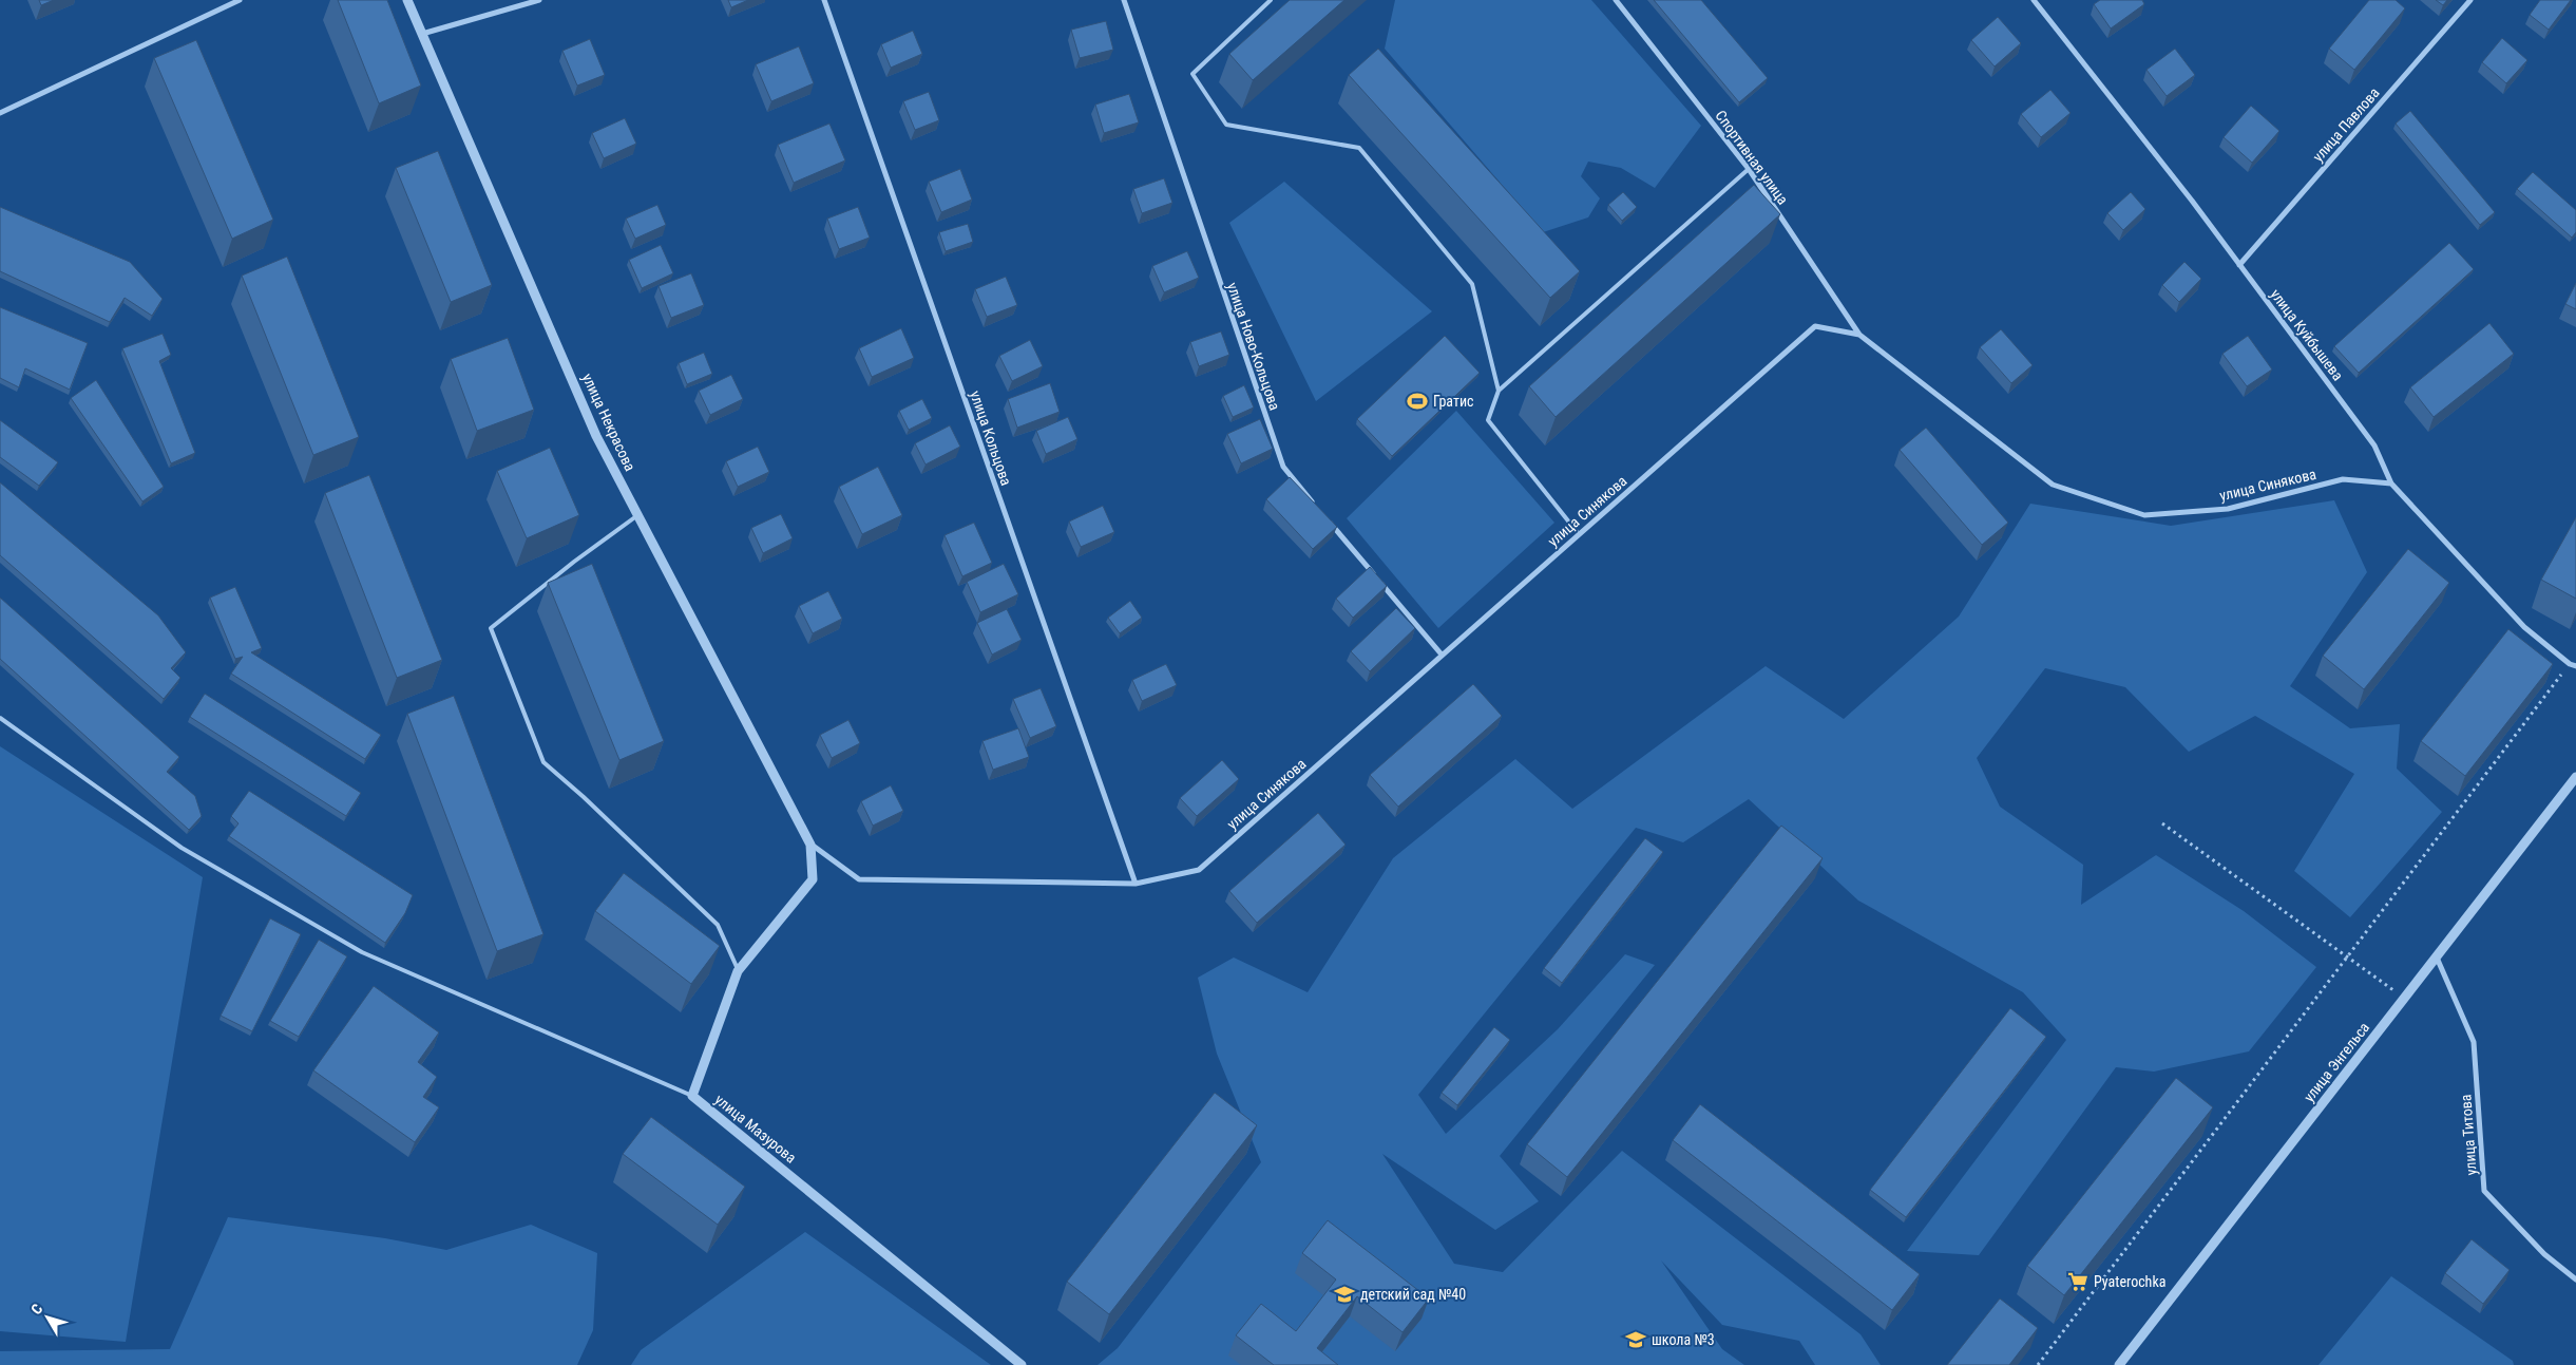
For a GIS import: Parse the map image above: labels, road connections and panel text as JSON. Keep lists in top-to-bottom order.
{
  "streets": {
    "street": [
      "улица Павлова",
      "Спортивная улица",
      "улица Куйбышева",
      "улица Ново-Кольцова",
      "улица Некрасова",
      "улица Кольцова",
      "улица Синякова",
      "улица Энгельса",
      "улица Мазурова",
      "улица Титова"
    ]
  },
  "crossings": [
    ["улица Павлова", "улица Куйбышева"],
    ["Спортивная улица", "улица Синякова"],
    ["улица Куйбышева", "улица Синякова"],
    ["улица Некрасова", "улица Синякова"],
    ["улица Некрасова", "улица Мазурова"],
    ["улица Кольцова", "улица Синякова"],
    ["улица Синякова", "улица Мазурова"],
    ["улица Энгельса", "улица Титова"]
  ],
  "places": {
    "sports": ["Гратис"],
    "supermarket": ["Pyaterochka"],
    "school or university": ["детский сад №40", "школа №3"]
  },
  "north": "top left"
}
